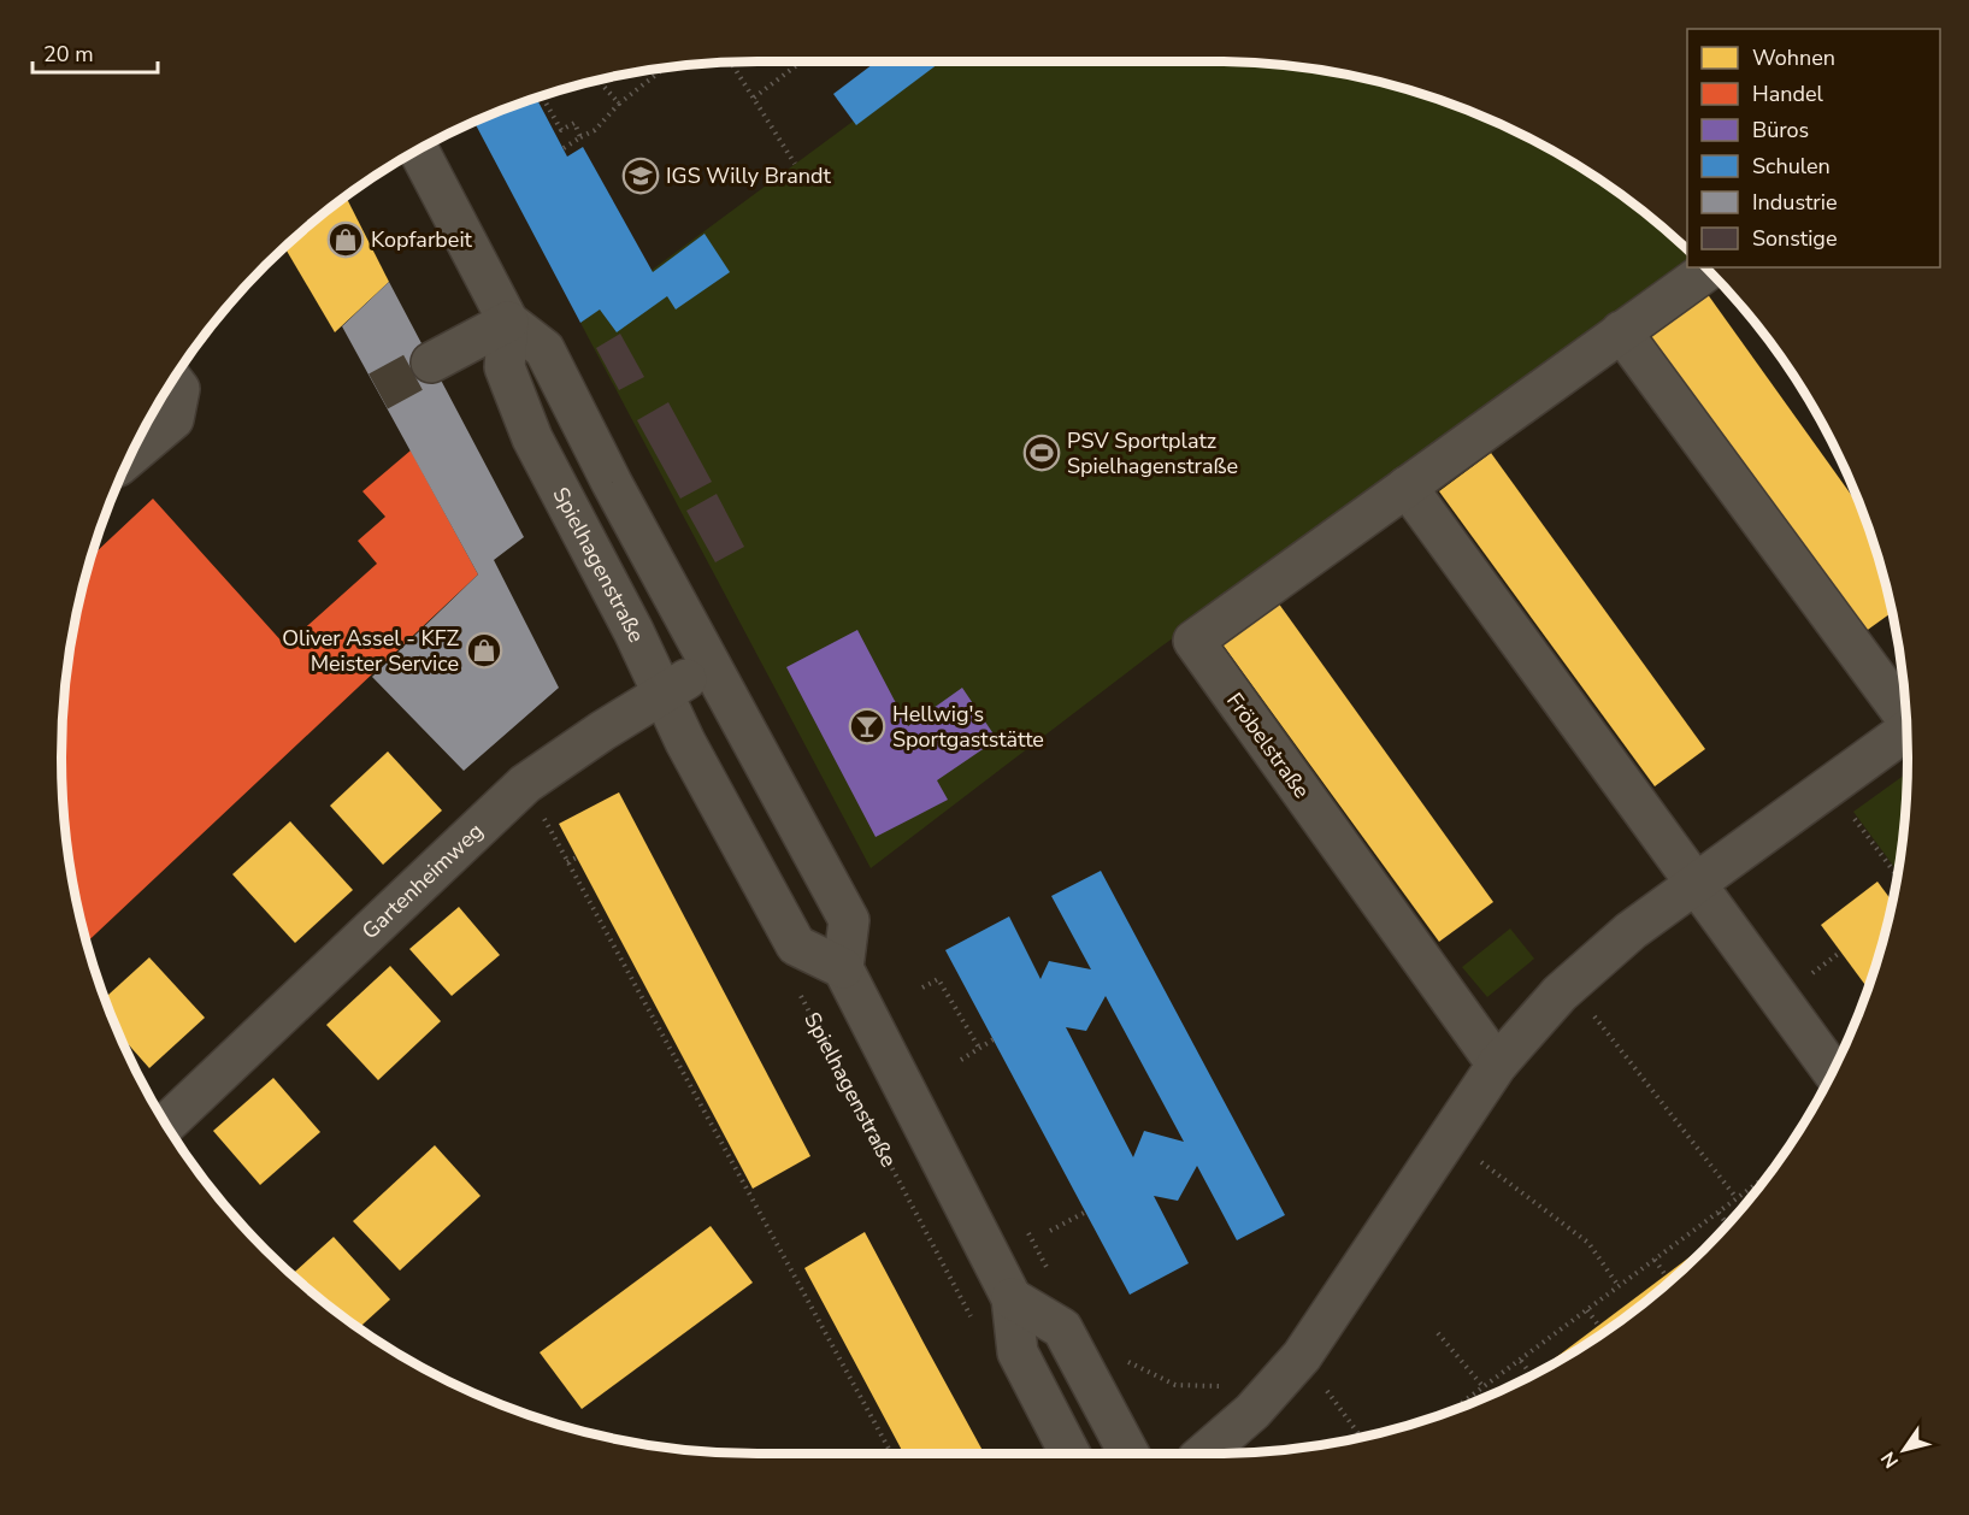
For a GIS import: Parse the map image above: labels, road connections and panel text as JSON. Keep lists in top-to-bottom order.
{
  "streets": {
    "street": ["Spielhagenstraße", "Fröbelstraße", "Gartenheimweg"]
  },
  "crossings": [
    ["Spielhagenstraße", "Gartenheimweg"]
  ],
  "places": {
    "school or university": ["IGS Willy Brandt"],
    "shop": ["Kopfarbeit", "Oliver Assel - KFZ Meister Service"],
    "sports": ["PSV Sportplatz Spielhagenstraße"],
    "bar": ["Hellwig's Sportgaststätte"]
  },
  "legend": [
    "Wohnen",
    "Handel",
    "Büros",
    "Schulen",
    "Industrie",
    "Sonstige"
  ],
  "scale_bar": "20 m",
  "north": "bottom left"
}
